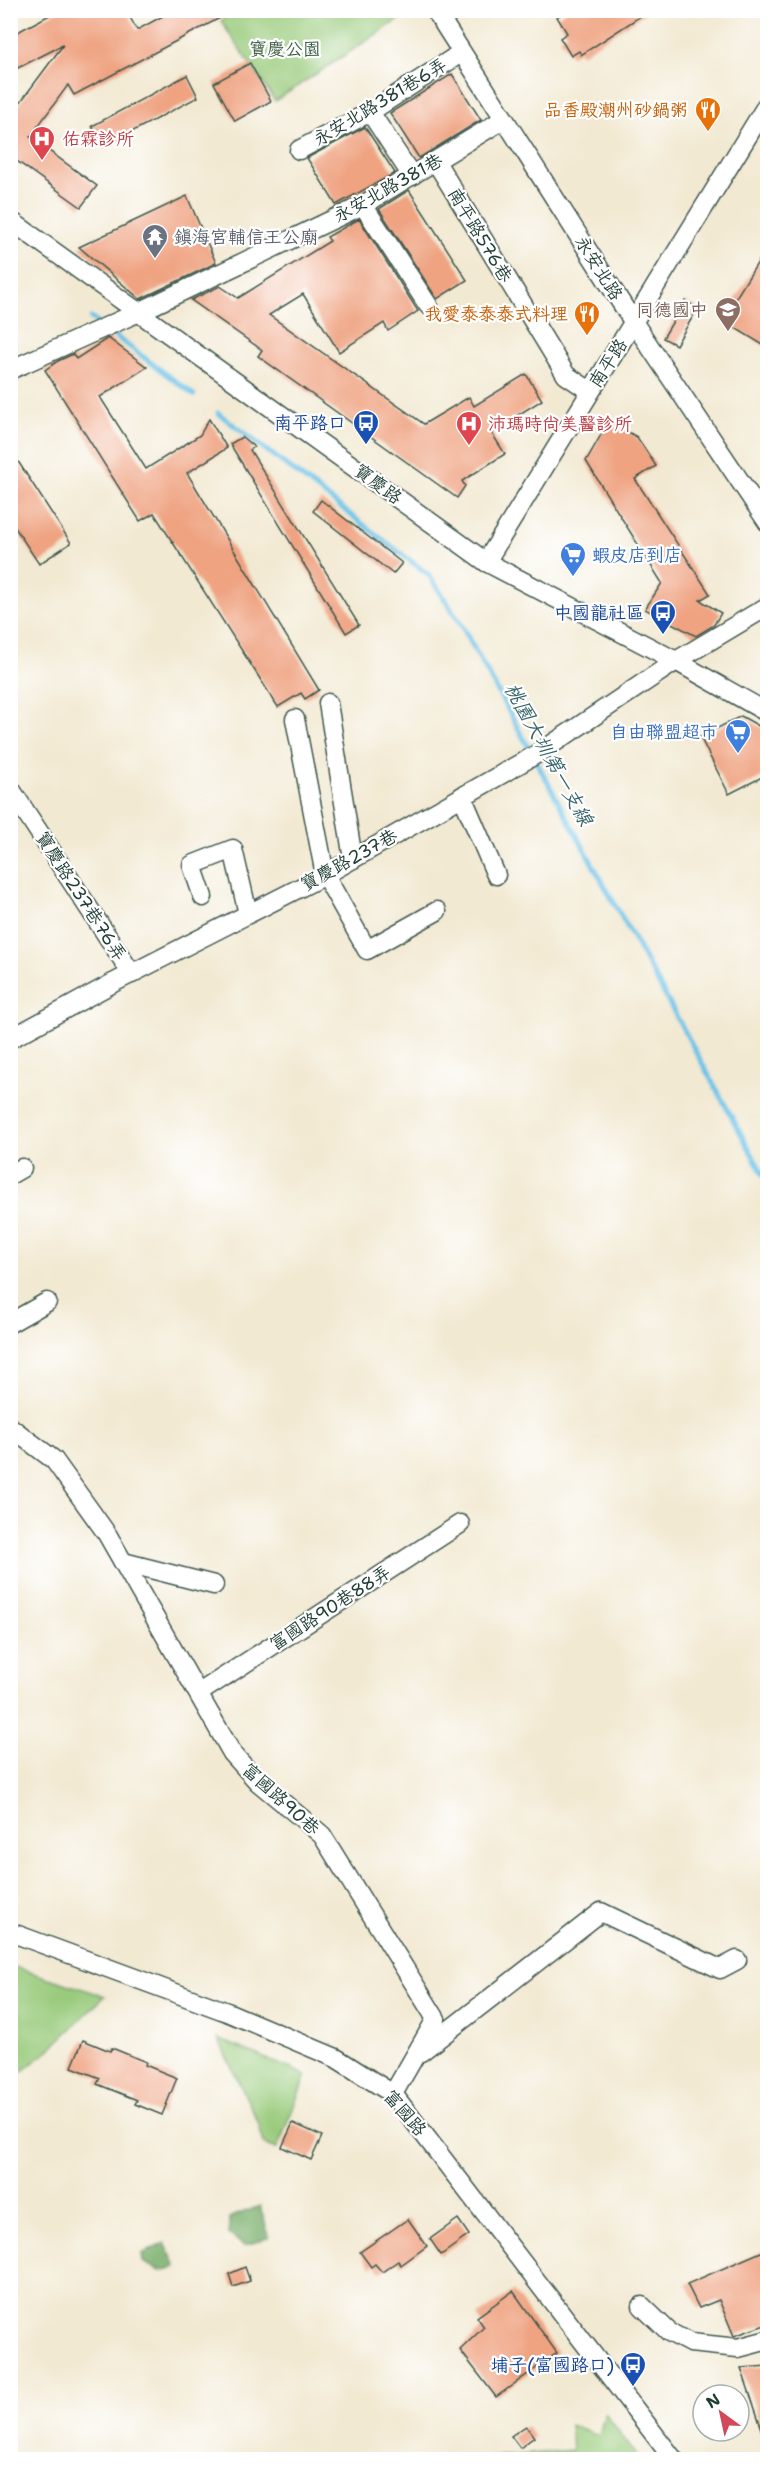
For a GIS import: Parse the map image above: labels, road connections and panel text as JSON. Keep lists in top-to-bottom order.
{
  "streets": {
    "street": [
      "永安北路381巷6弄",
      "永安北路381巷",
      "南平路576巷",
      "永安北路",
      "南平路",
      "寶慶路",
      "寶慶路237巷",
      "寶慶路237巷76弄",
      "富國路90巷88弄",
      "富國路90巷",
      "富國路"
    ]
  },
  "crossings": [
    ["永安北路381巷6弄", "永安北路"],
    ["永安北路381巷", "南平路576巷"],
    ["永安北路381巷", "永安北路"],
    ["永安北路381巷", "寶慶路"],
    ["南平路576巷", "南平路"],
    ["永安北路", "南平路"],
    ["南平路", "寶慶路"],
    ["寶慶路", "寶慶路237巷"],
    ["寶慶路237巷", "寶慶路237巷76弄"],
    ["富國路90巷88弄", "富國路90巷"],
    ["富國路90巷", "富國路"]
  ],
  "water": ["桃園大圳第一支線"],
  "parks": ["寶慶公園"],
  "places": {
    "restaurant": ["品香殿潮州砂鍋粥", "我愛泰泰泰式料理"],
    "hospital": ["佑霖診所", "沛瑪時尚美醫診所"],
    "temple": ["鎮海宮輔信王公廟"],
    "school or university": ["同德國中"],
    "bus stop": ["南平路口", "中國龍社區", "埔子(富國路口)"],
    "supermarket": ["蝦皮店到店", "自由聯盟超市"]
  },
  "north": "top left"
}
